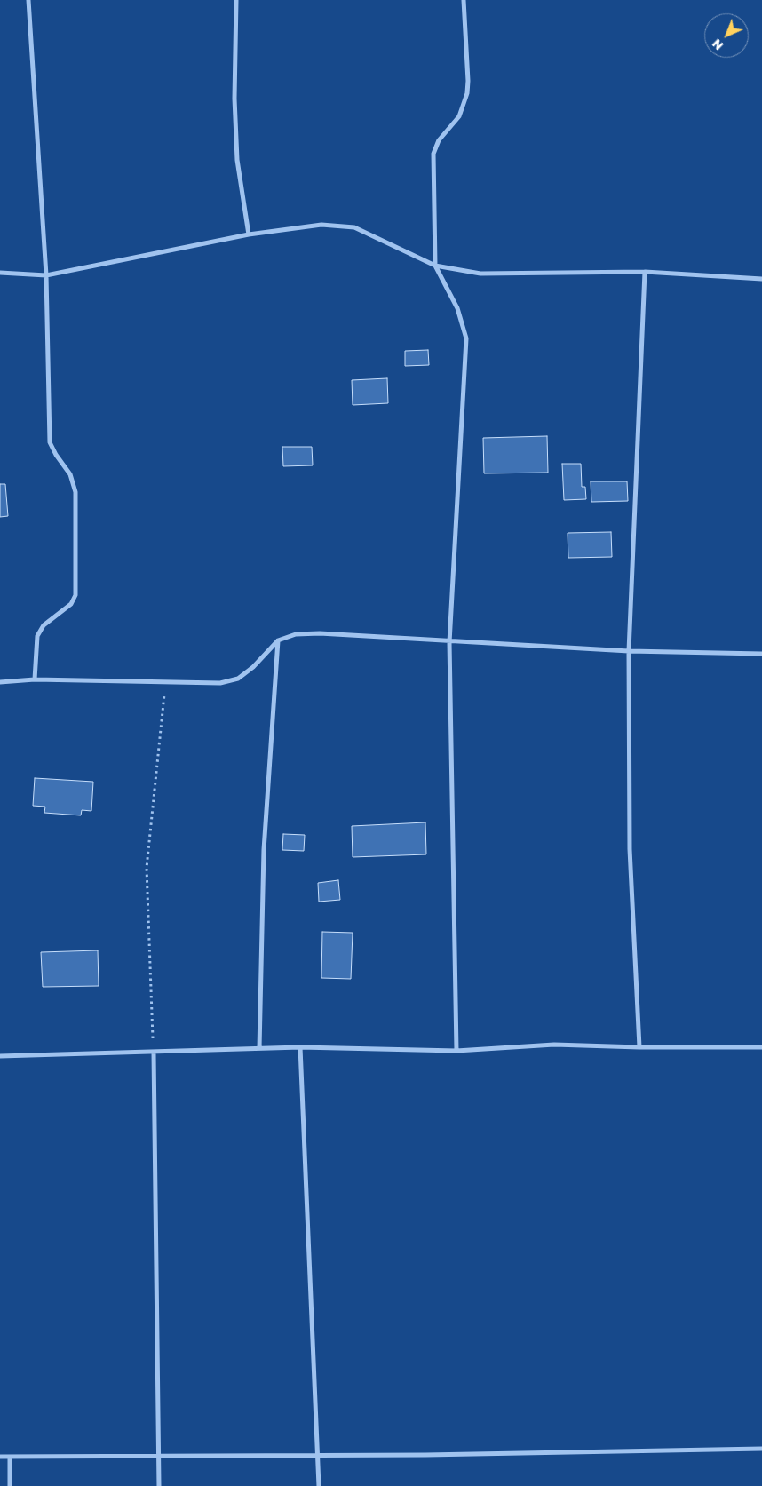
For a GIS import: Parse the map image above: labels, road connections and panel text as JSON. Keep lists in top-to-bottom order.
{
  "north": "bottom left"
}
